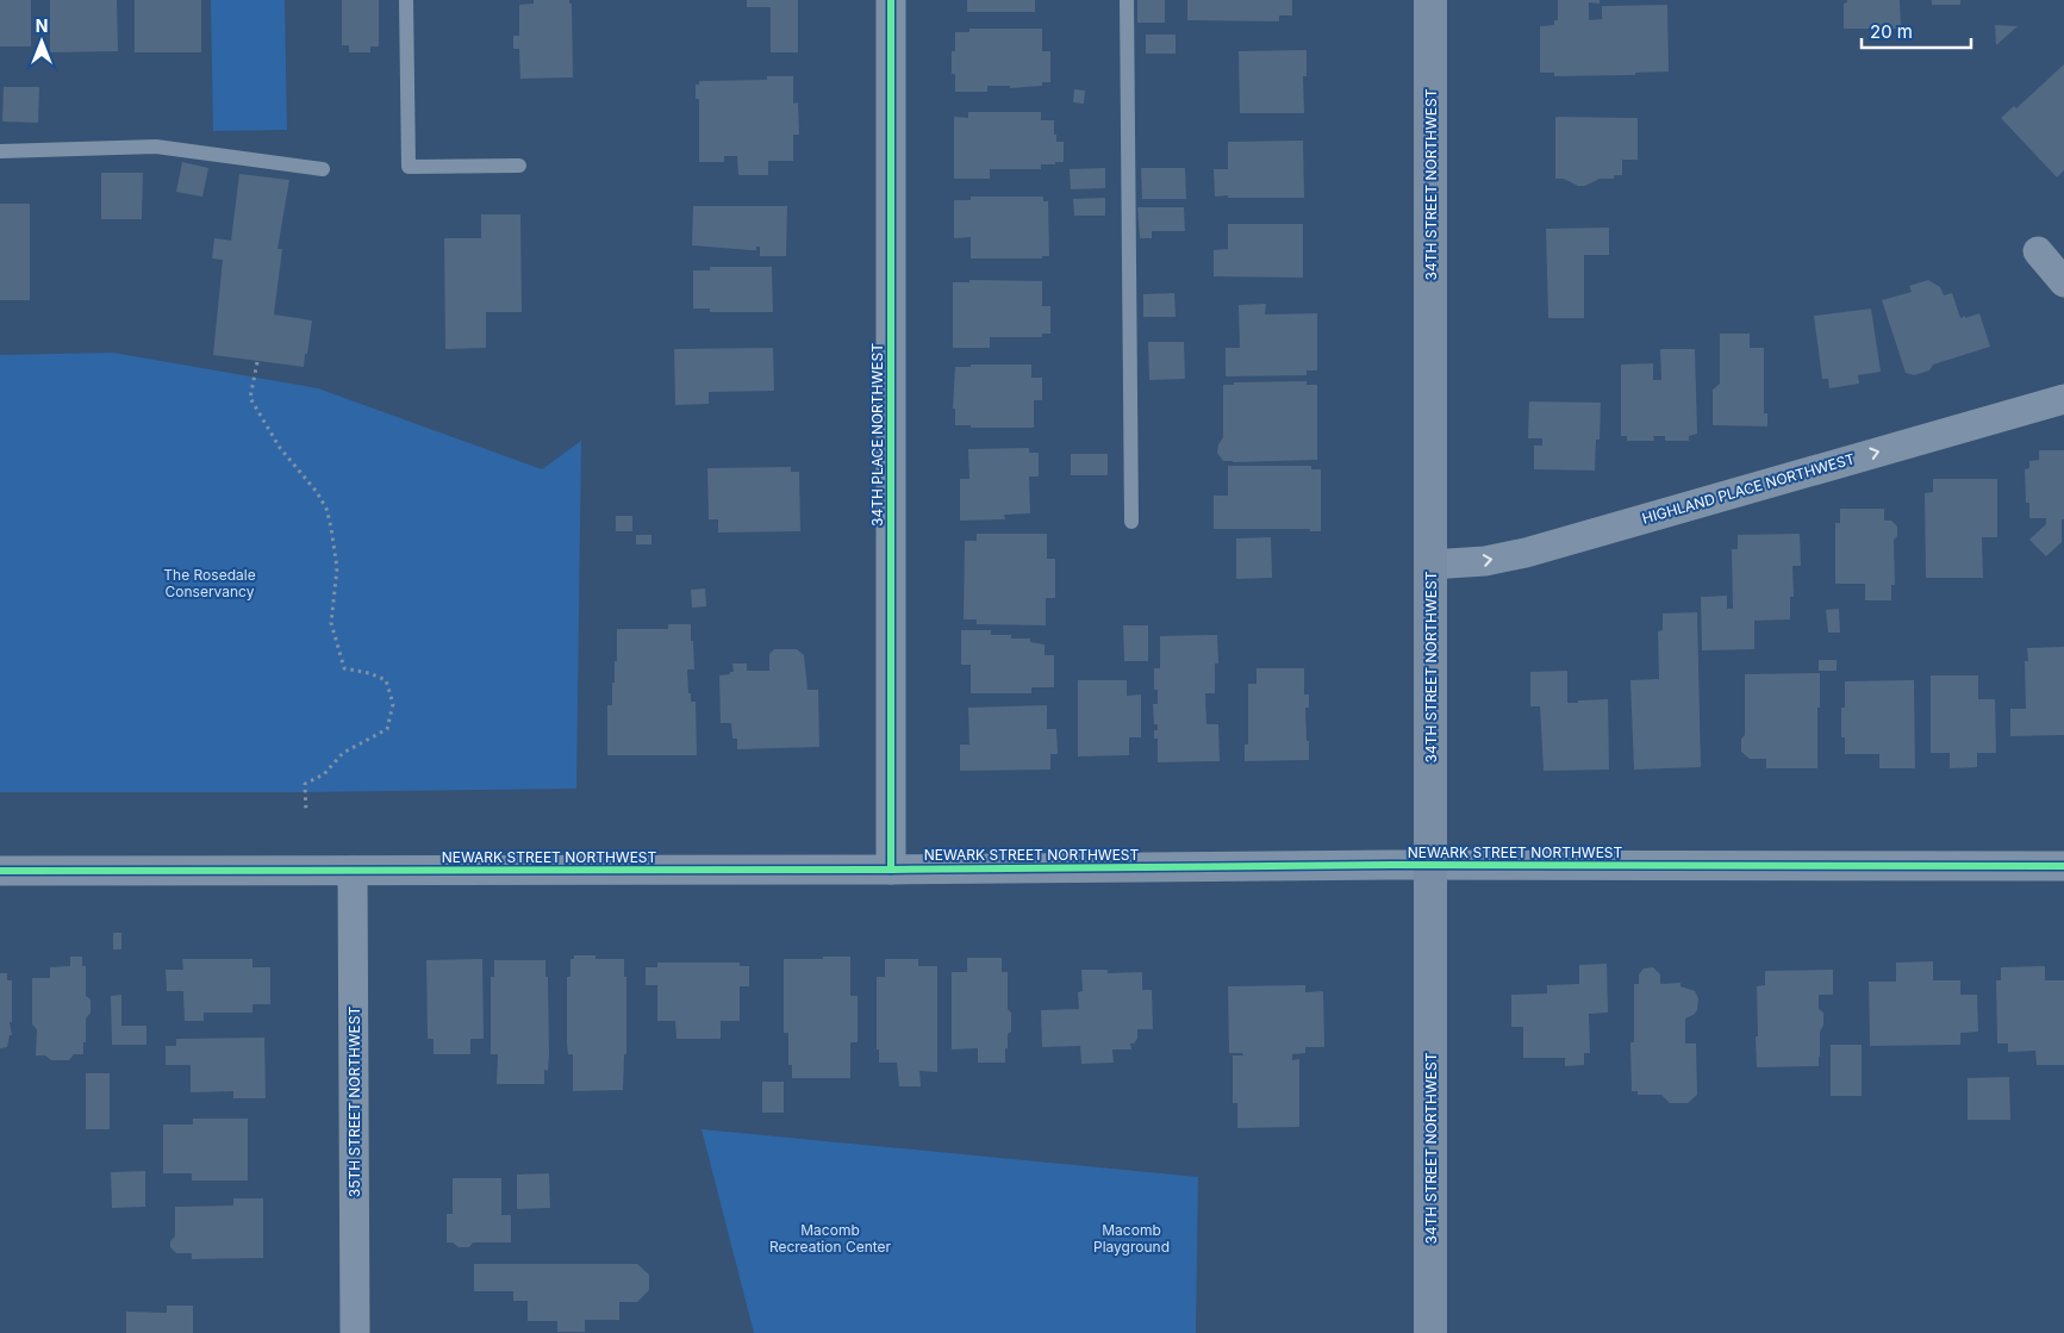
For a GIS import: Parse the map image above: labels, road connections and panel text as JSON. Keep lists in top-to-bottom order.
{
  "streets": {
    "main road": ["34TH STREET NORTHWEST"],
    "street": [
      "34TH PLACE NORTHWEST",
      "HIGHLAND PLACE NORTHWEST",
      "NEWARK STREET NORTHWEST",
      "35TH STREET NORTHWEST"
    ]
  },
  "crossings": [
    ["34TH STREET NORTHWEST", "HIGHLAND PLACE NORTHWEST"],
    ["34TH STREET NORTHWEST", "NEWARK STREET NORTHWEST"],
    ["34TH PLACE NORTHWEST", "NEWARK STREET NORTHWEST"],
    ["NEWARK STREET NORTHWEST", "35TH STREET NORTHWEST"]
  ],
  "one_way": ["HIGHLAND PLACE NORTHWEST"],
  "parks": ["The Rosedale Conservancy", "Macomb Recreation Center", "Macomb Playground"],
  "scale_bar": "20 m",
  "north": "top"
}
